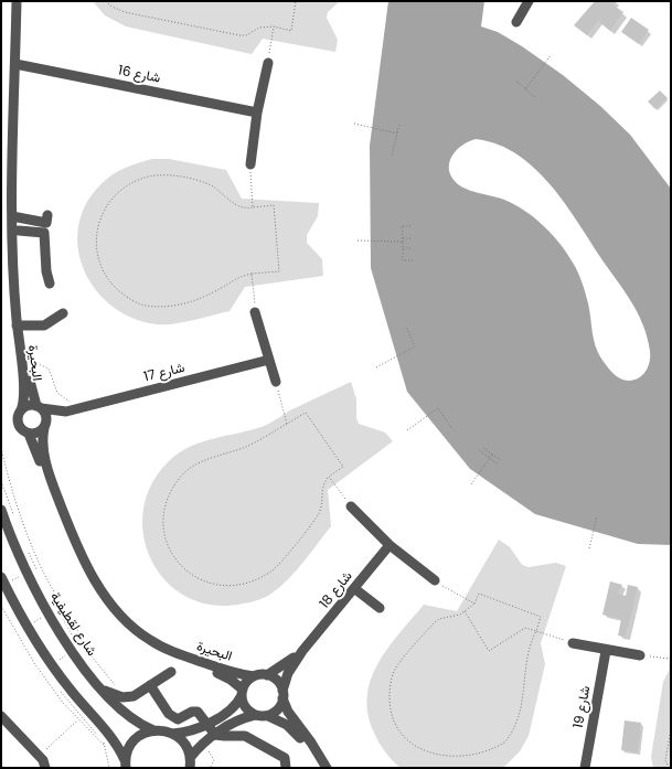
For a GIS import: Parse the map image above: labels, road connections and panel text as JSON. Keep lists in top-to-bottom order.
{
  "streets": {
    "street": [
      "شارع 16",
      "البحيرة",
      "شارع 17",
      "شارع 18",
      "شارع لقطيفية",
      "شارع 19"
    ]
  },
  "crossings": [
    ["شارع 16", "البحيرة"],
    ["البحيرة", "شارع 17"],
    ["البحيرة", "شارع 18"]
  ]
}
